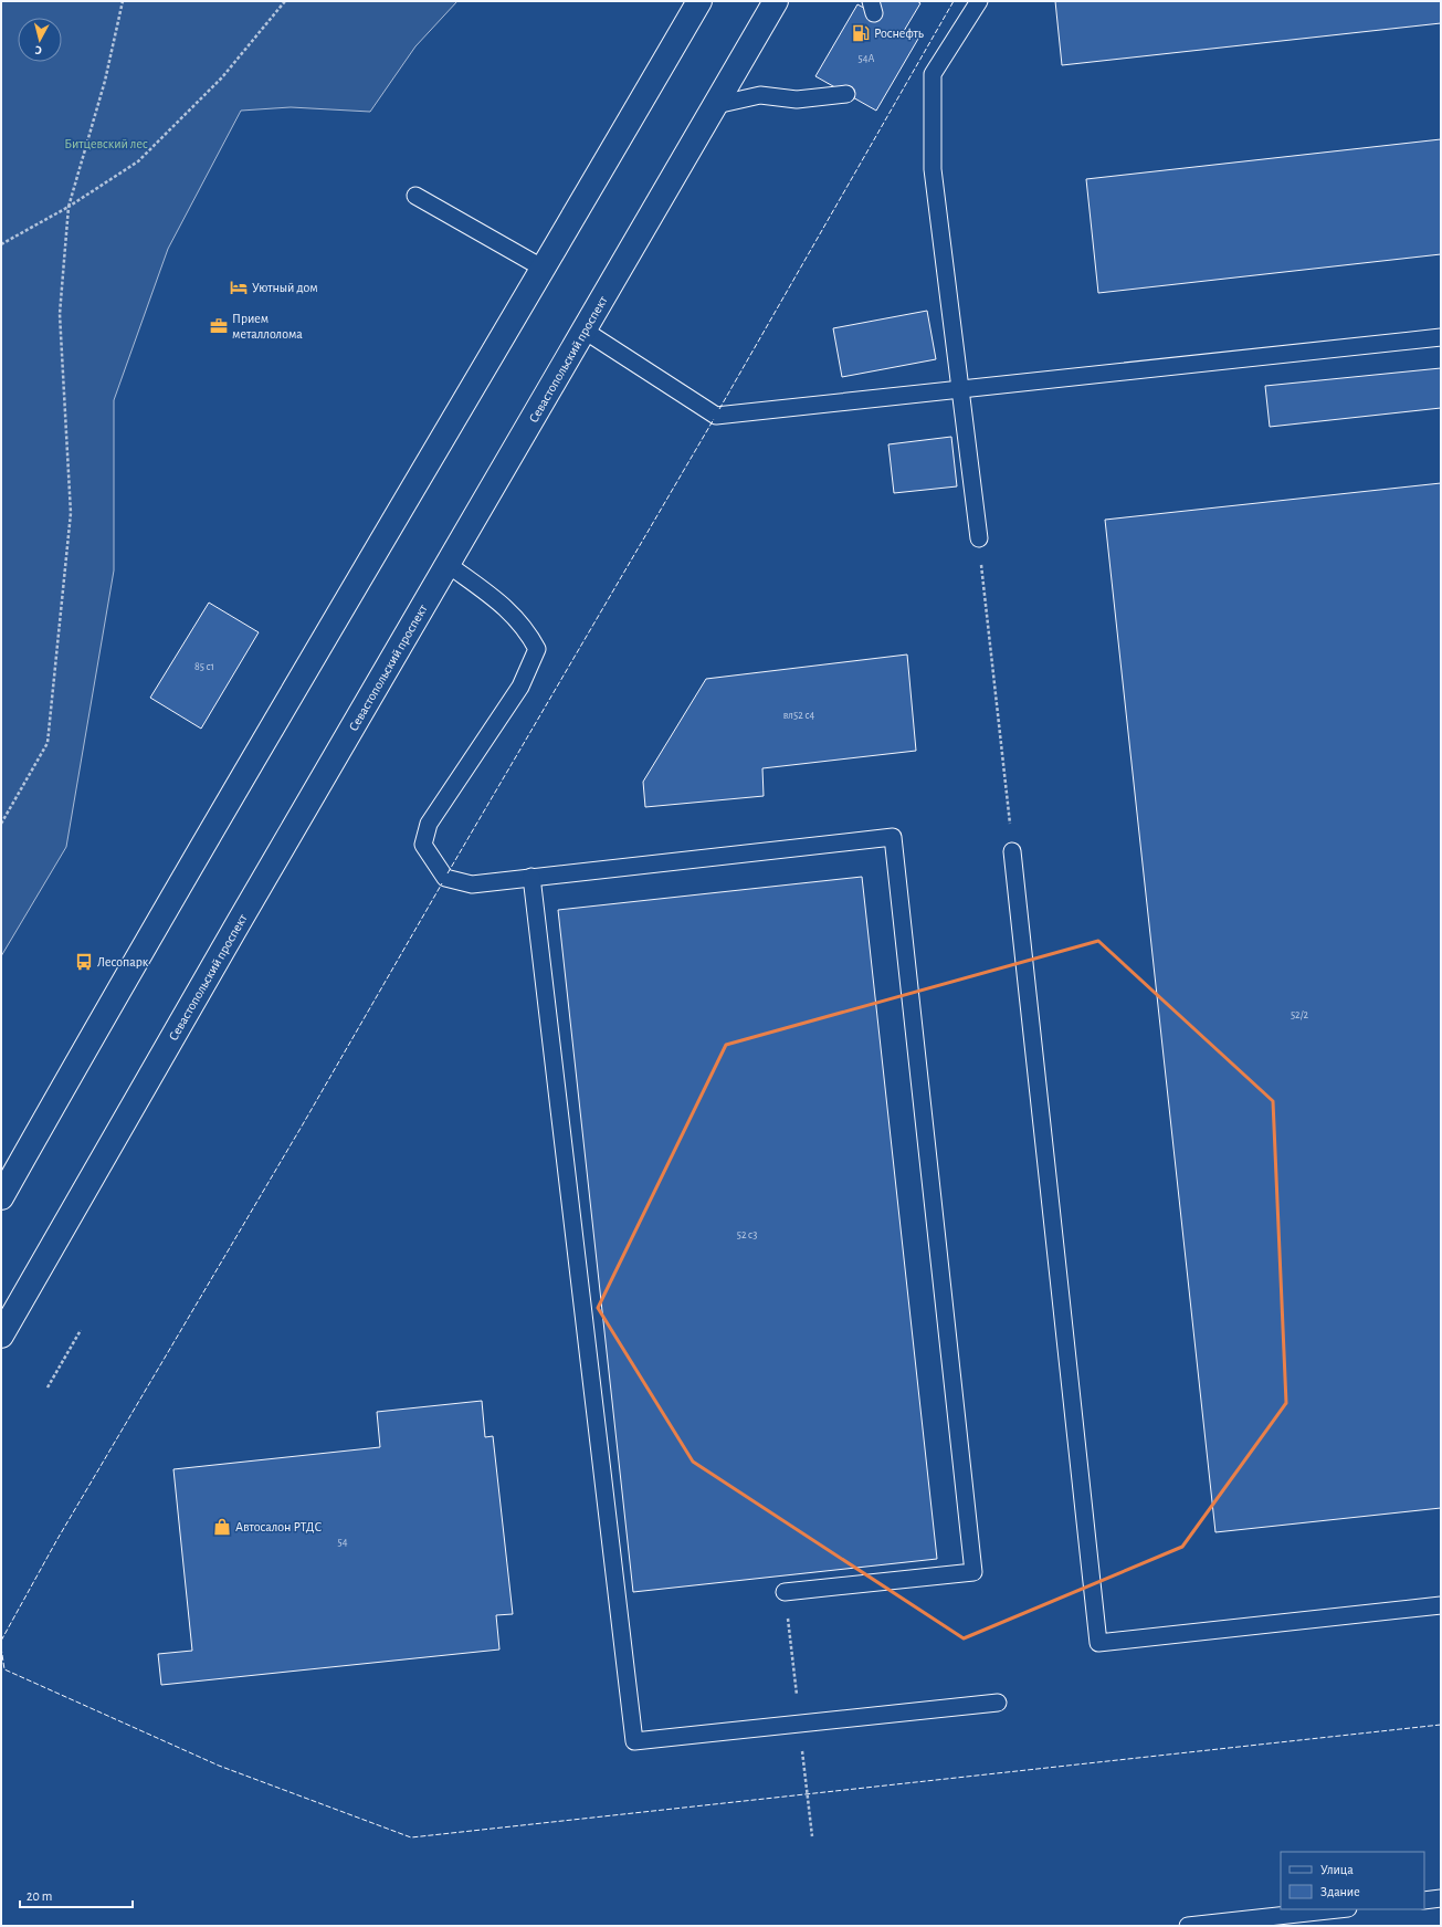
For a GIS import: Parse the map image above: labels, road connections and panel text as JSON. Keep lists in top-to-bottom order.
{
  "streets": {
    "main road": ["Севастопольский проспект"]
  },
  "parks": ["Битцевский лес"],
  "places": {
    "fuel station": ["Роснефть"],
    "hotel": ["Уютный дом"],
    "office": ["Прием металлолома"],
    "bus stop": ["Лесопарк"],
    "shop": ["Автосалон РТДС"]
  },
  "house_numbers": [
    "54А",
    "85 с1",
    "вл52 с4",
    "52/2",
    "52 с3",
    "54"
  ],
  "legend": ["Улица", "Здание"],
  "scale_bar": "20 m",
  "north": "bottom"
}
